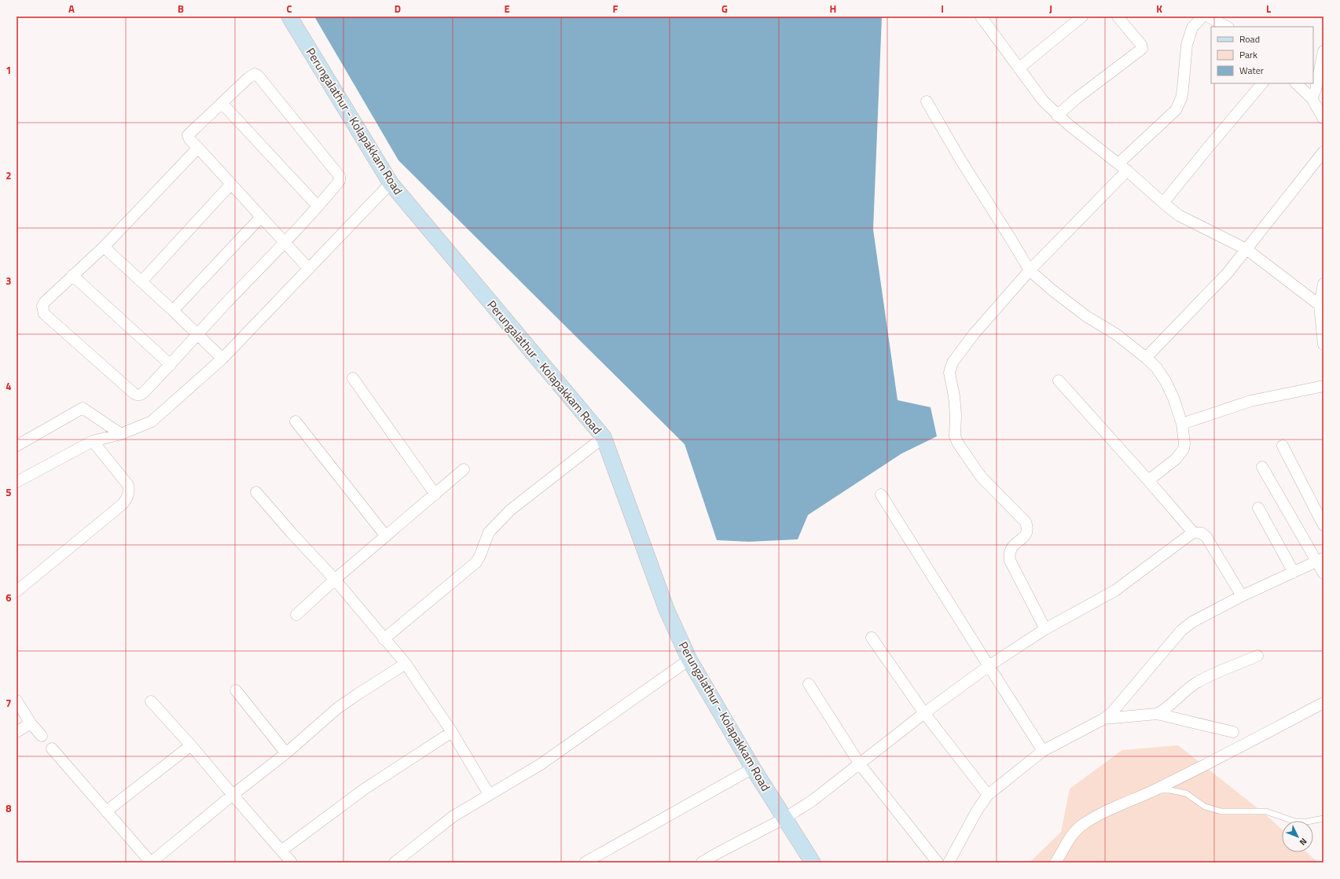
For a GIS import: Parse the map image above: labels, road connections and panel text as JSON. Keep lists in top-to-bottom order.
{
  "streets": {
    "main road": ["Perungalathur - Kolapakkam Road"]
  },
  "legend": ["Road", "Park", "Water"],
  "north": "bottom right",
  "grid": {
    "columns": [
      "A",
      "B",
      "C",
      "D",
      "E",
      "F",
      "G",
      "H",
      "I",
      "J",
      "K",
      "L"
    ],
    "rows": [
      "1",
      "2",
      "3",
      "4",
      "5",
      "6",
      "7",
      "8"
    ]
  }
}
